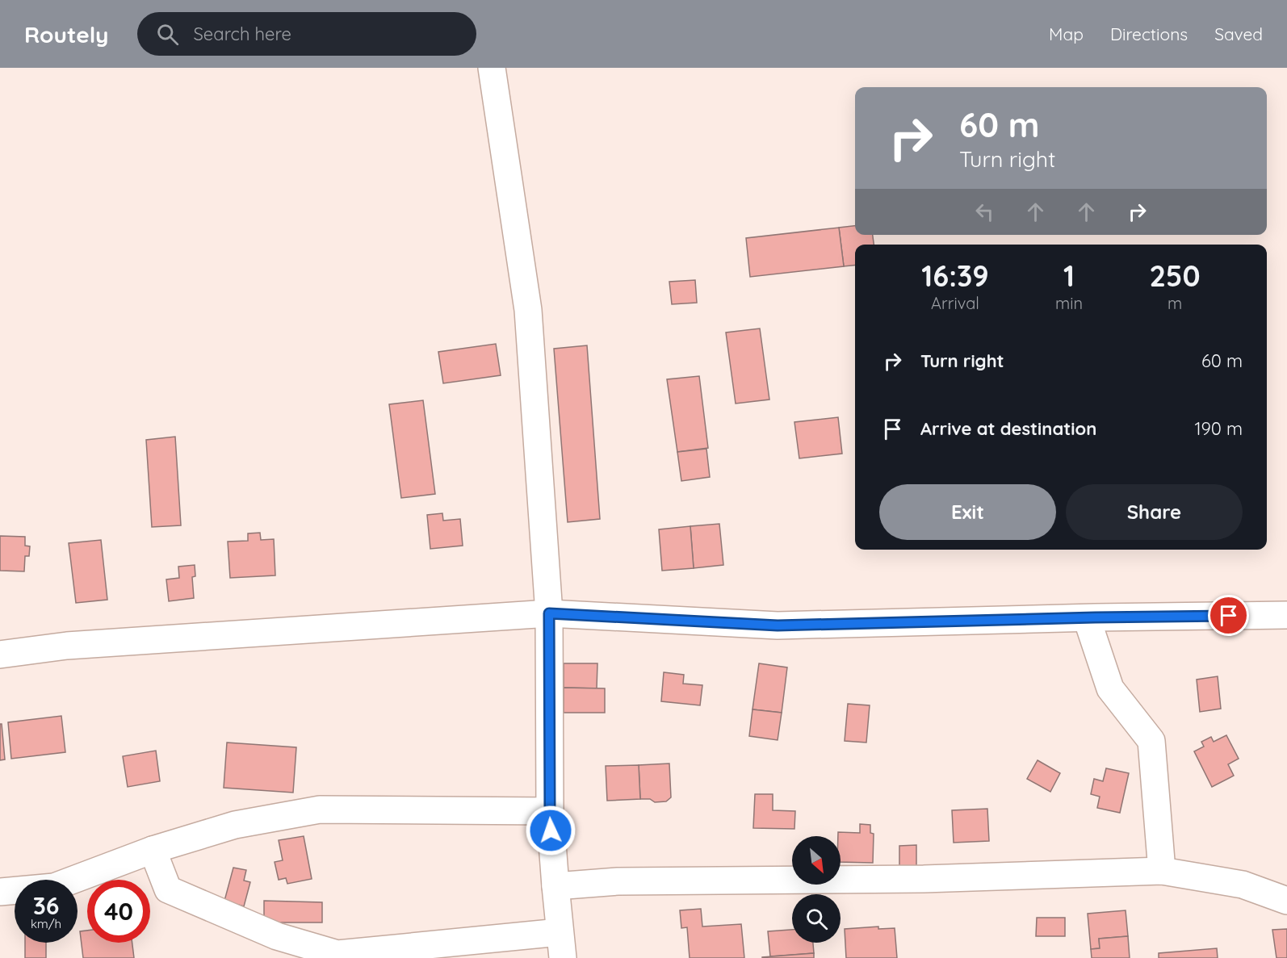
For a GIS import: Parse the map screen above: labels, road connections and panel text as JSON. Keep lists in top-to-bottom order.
{
  "north": "bottom right",
  "page": {
    "header": "Routely",
    "search": "Search here",
    "nav": ["Map", "Directions", "Saved"],
    "turn": ["60 m", "Turn right"],
    "eta": [
      "16:39",
      "Arrival",
      "1",
      "min",
      "250",
      "m"
    ],
    "list": [
      {
        "name": "Turn right",
        "value": "60 m"
      },
      {
        "name": "Arrive at destination",
        "value": "190 m"
      }
    ],
    "buttons": ["Exit", "Share"],
    "speed": "36 km/h",
    "limit": "40"
  }
}
